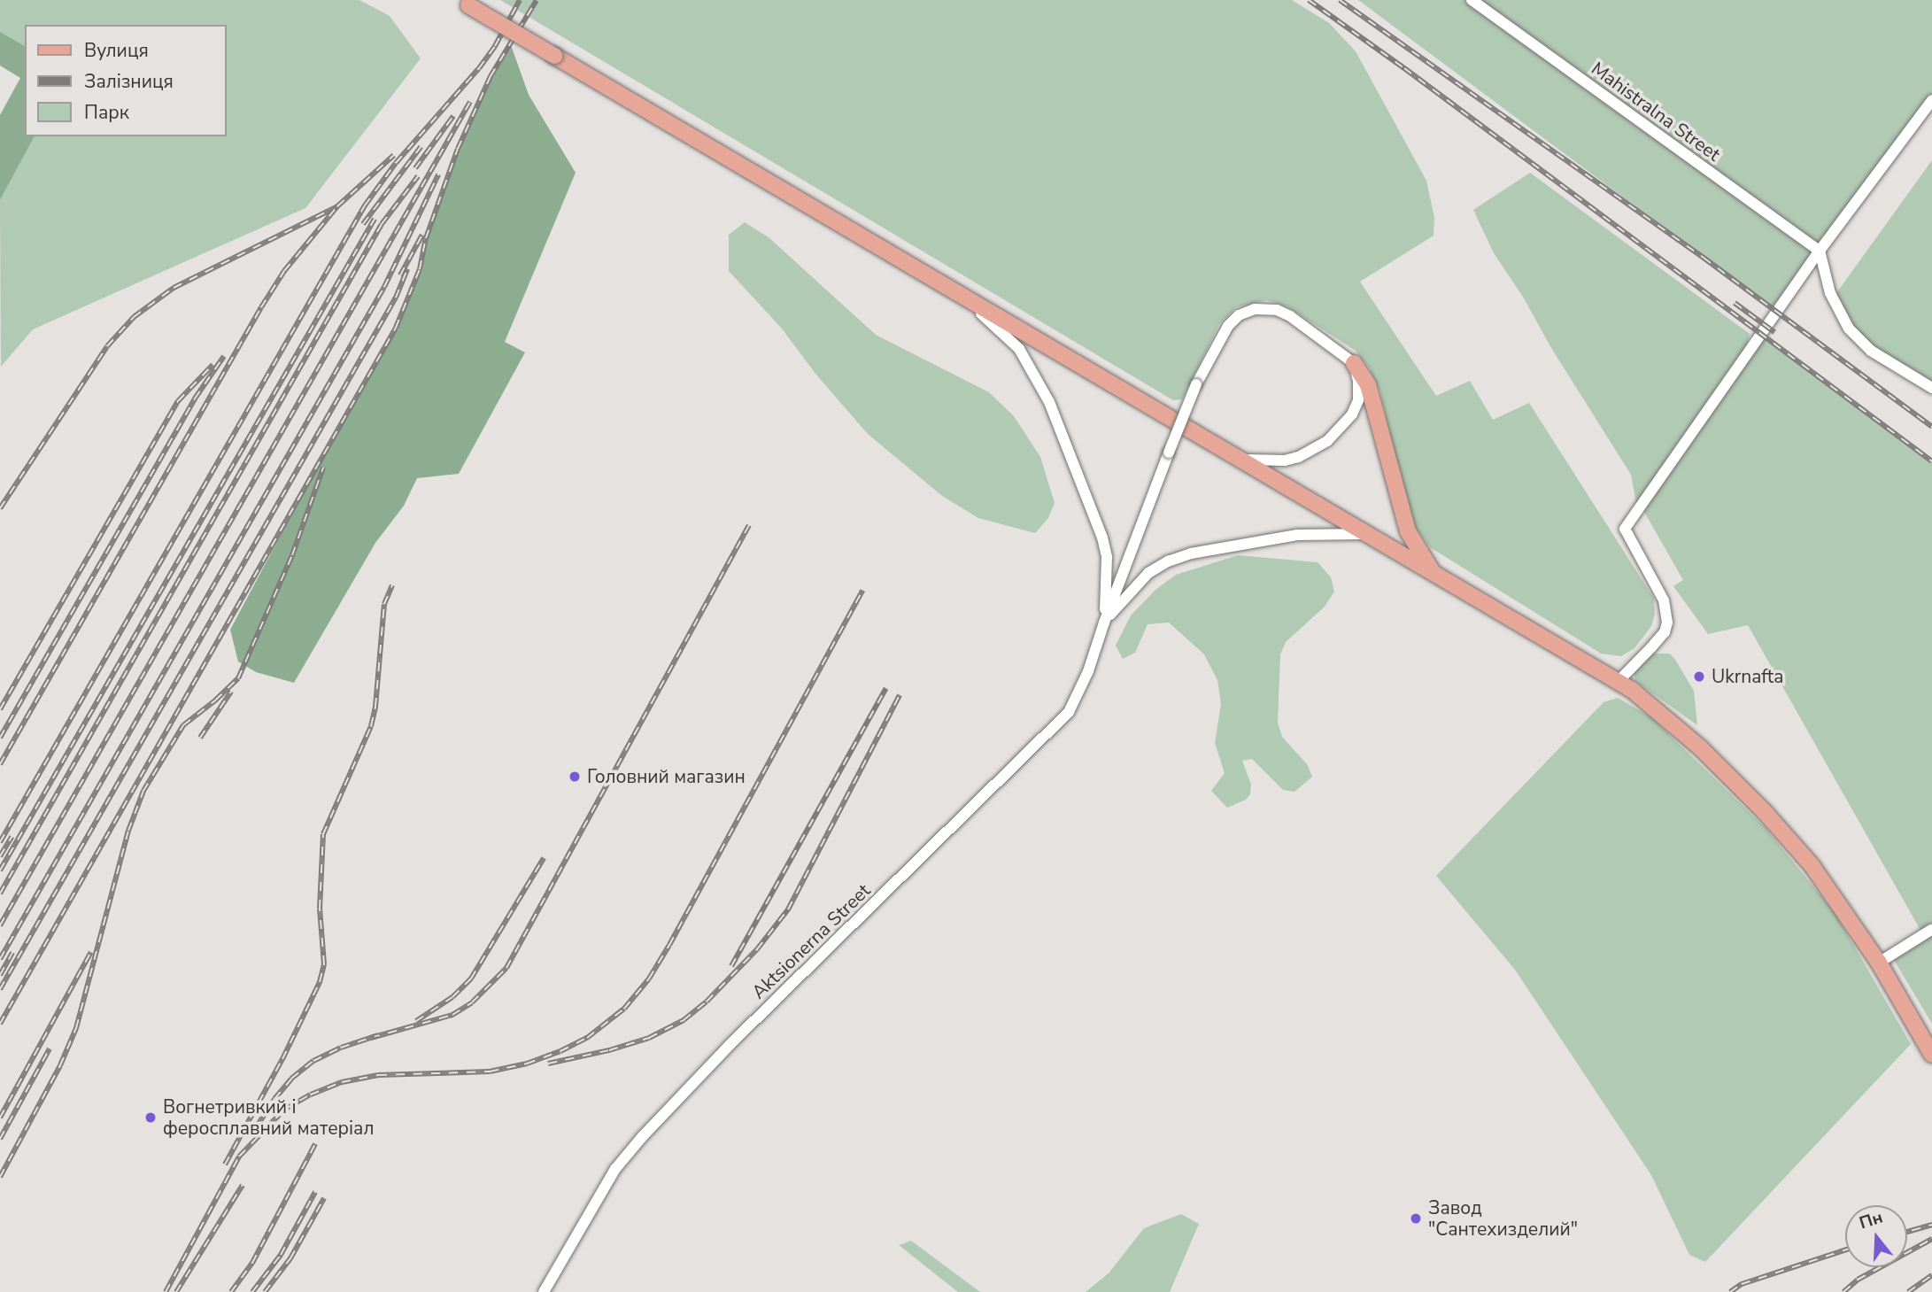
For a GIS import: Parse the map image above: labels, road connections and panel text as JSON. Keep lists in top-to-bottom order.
{
  "streets": {
    "street": ["Mahistralna Street", "Aktsionerna Street"]
  },
  "places": [
    "Ukrnafta",
    "Головний магазин",
    "Вогнетривкий і феросплавний матеріал",
    "Завод \"Сантехизделий\""
  ],
  "legend": ["Вулиця", "Залізниця", "Парк"],
  "north": "top"
}
